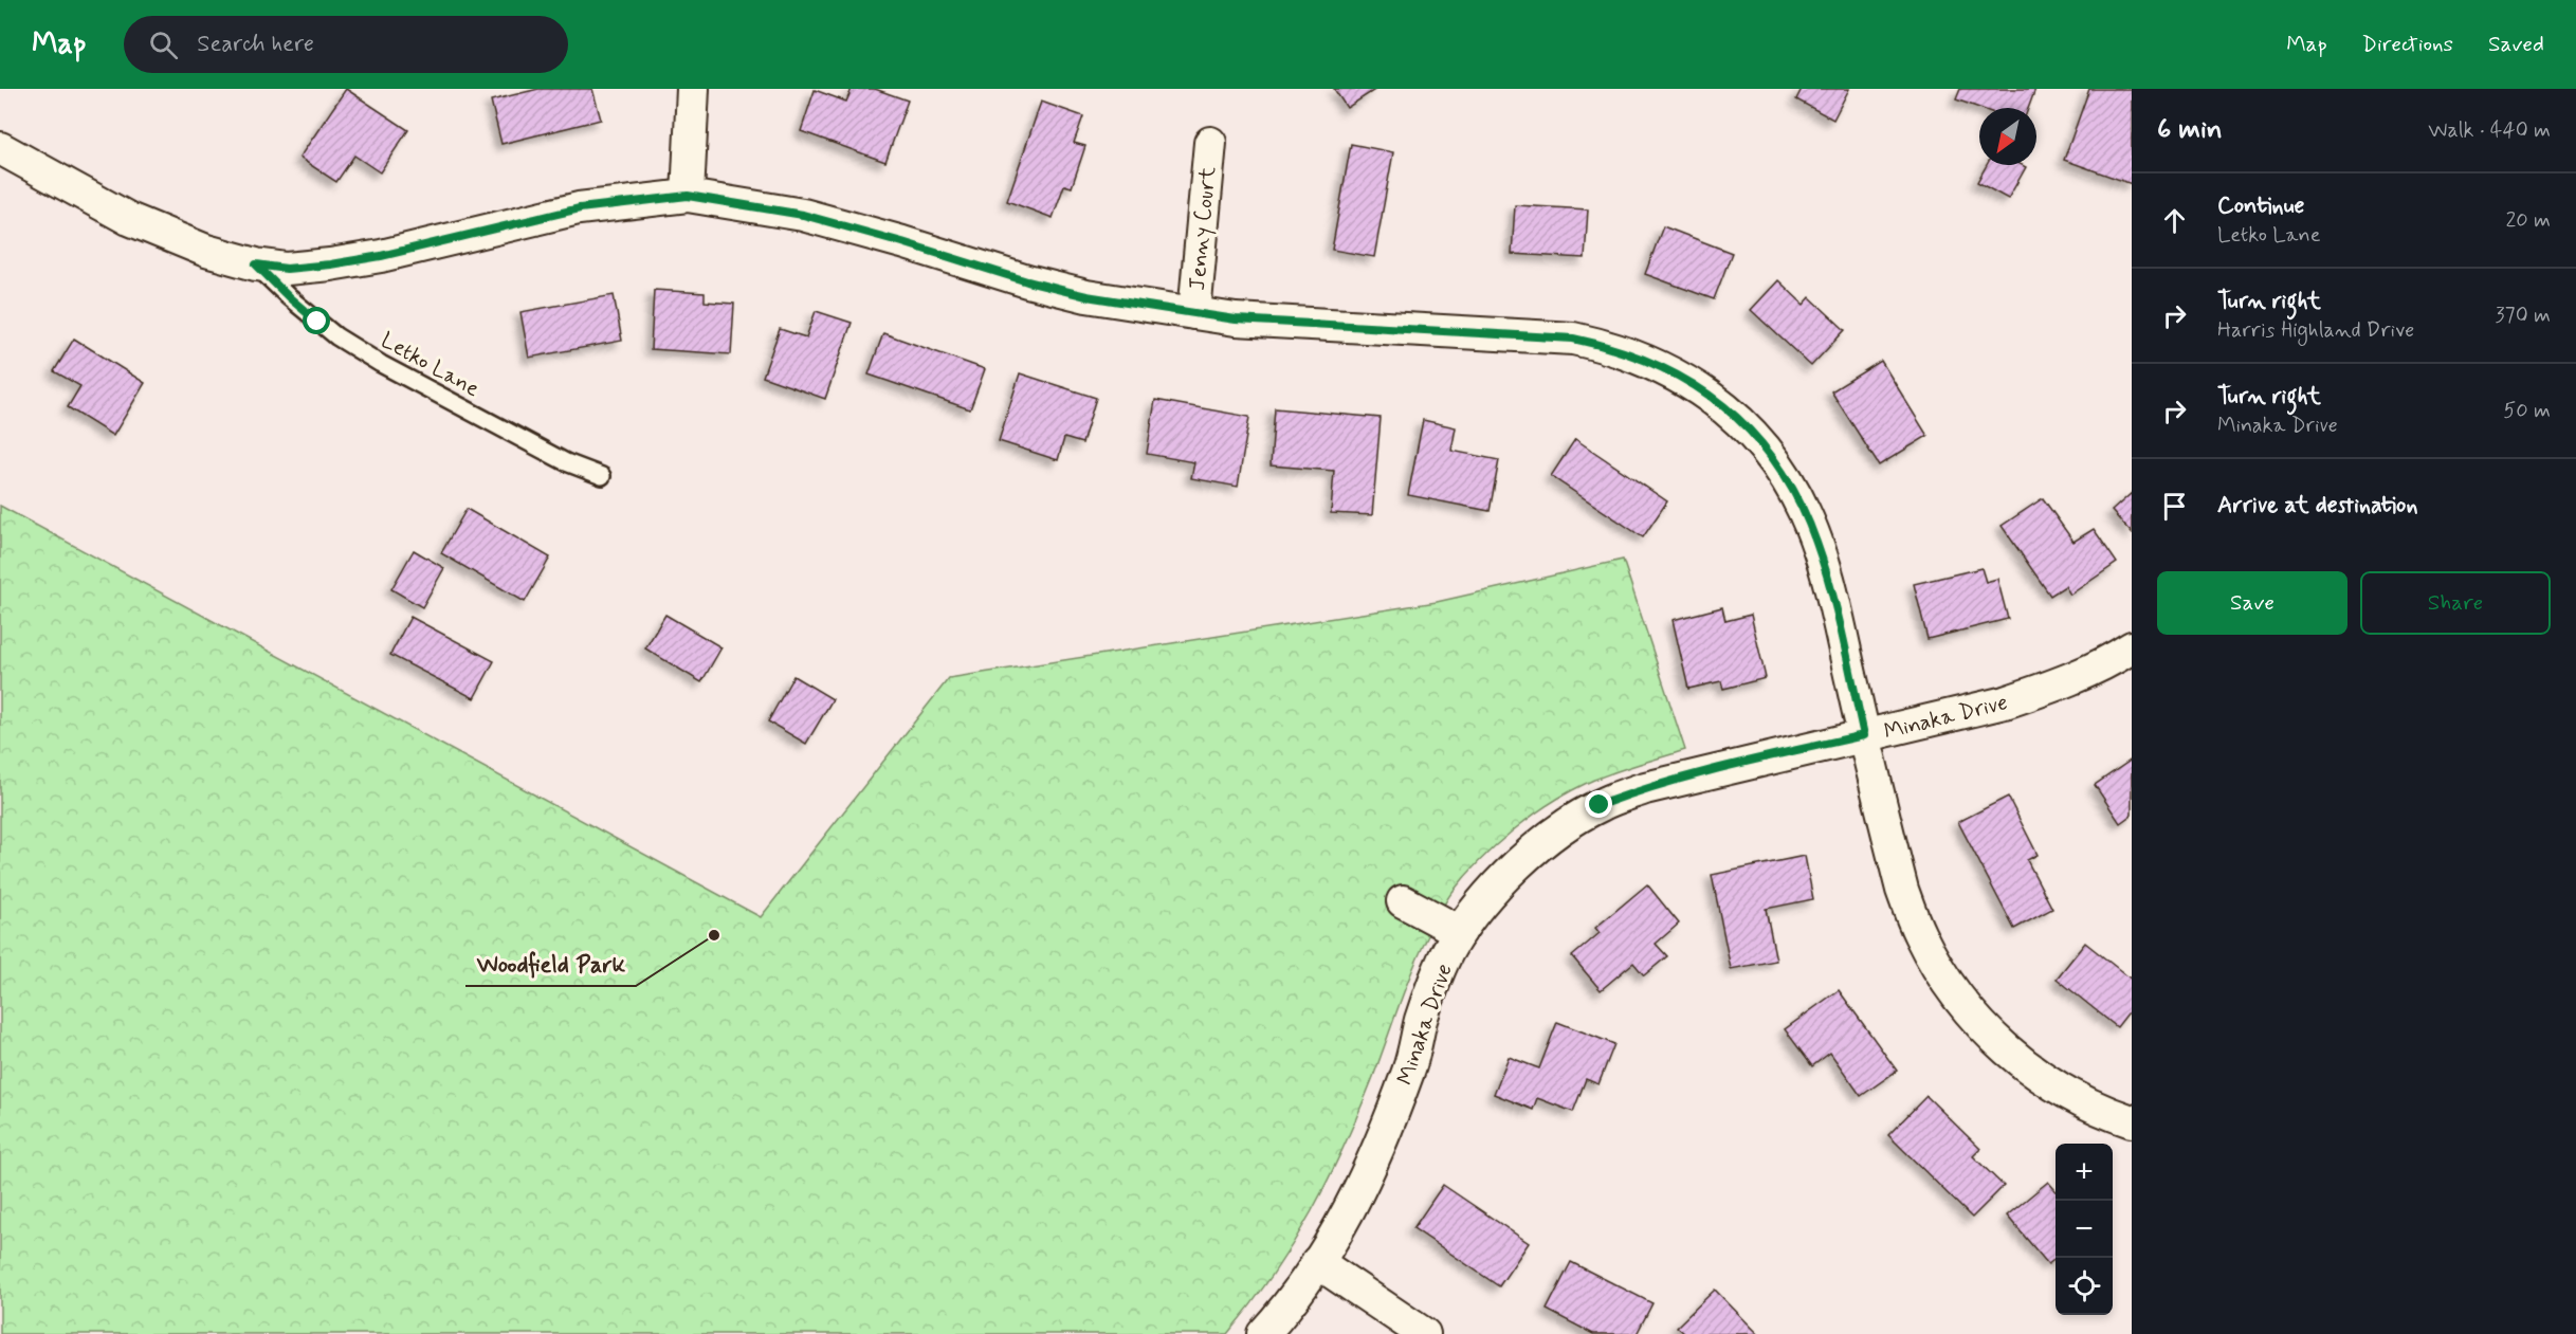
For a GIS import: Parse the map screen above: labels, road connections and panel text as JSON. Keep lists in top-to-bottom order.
{
  "streets": {
    "street": ["Jenny Court", "Minaka Drive"],
    "lane": ["Letko Lane"]
  },
  "places": ["Woodfield Park"],
  "north": "bottom left",
  "page": {
    "header": "Map",
    "search": "Search here",
    "nav": ["Map", "Directions", "Saved"],
    "heading": ["6 min", "Walk · 440 m"],
    "list": [
      ["Continue", "Letko Lane", "20 m"],
      ["Turn right", "Harris Highland Drive", "370 m"],
      ["Turn right", "Minaka Drive", "50 m"],
      "Arrive at destination"
    ],
    "buttons": ["Save", "Share"],
    "map_buttons": ["+", "−"]
  }
}
